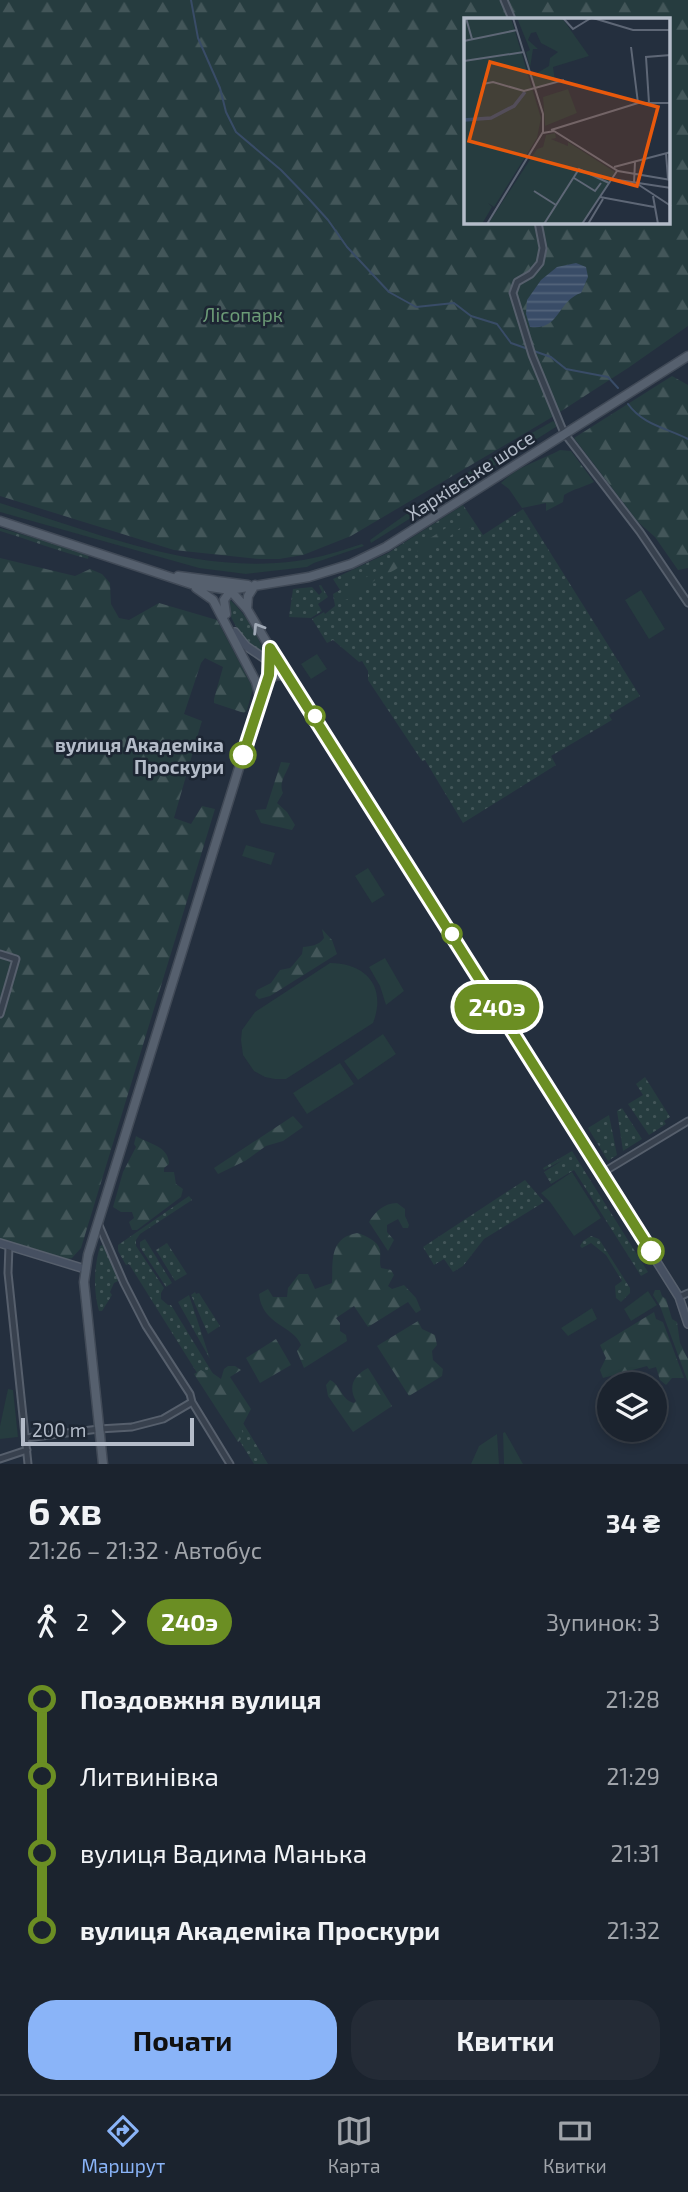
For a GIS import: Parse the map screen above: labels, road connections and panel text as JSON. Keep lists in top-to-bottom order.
{
  "streets": {
    "main road": ["Харківське шосе"]
  },
  "parks": ["Лісопарк"],
  "places": ["вулиця Академіка Проскури"],
  "lines": ["bus line 240э"],
  "scale_bar": "200 m",
  "page": {
    "on_map": "240э",
    "scale": "200 m",
    "heading": ["6 хв", "21:26 – 21:32 · Автобус", "34 ₴"],
    "legs": ["2", "240э", "Зупинок: 3"],
    "list": [
      {
        "name": "Поздовжня вулиця",
        "value": "21:28"
      },
      {
        "name": "Литвинівка",
        "value": "21:29"
      },
      {
        "name": "вулиця Вадима Манька",
        "value": "21:31"
      },
      {
        "name": "вулиця Академіка Проскури",
        "value": "21:32"
      }
    ],
    "buttons": ["Почати", "Квитки"],
    "tabs": ["Маршрут", "Карта", "Квитки"]
  }
}
